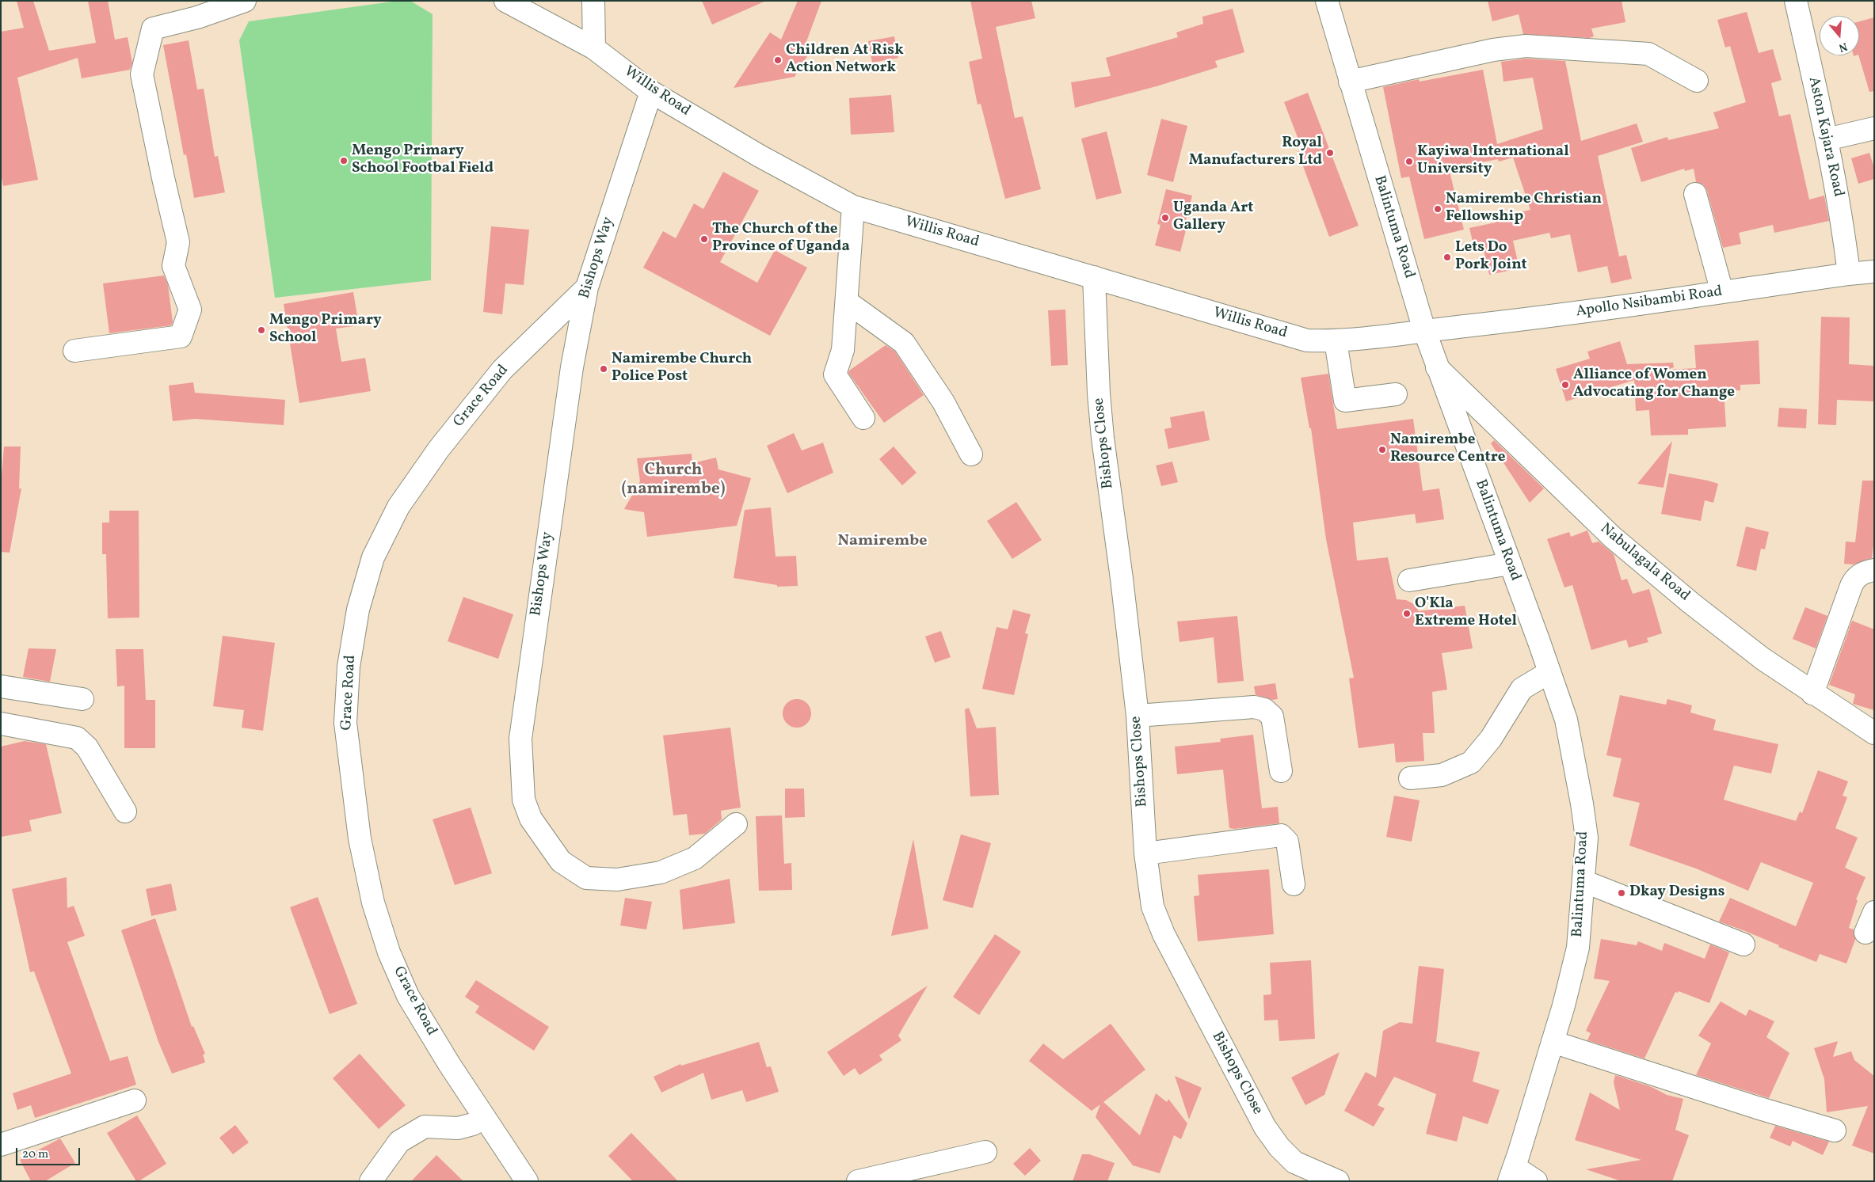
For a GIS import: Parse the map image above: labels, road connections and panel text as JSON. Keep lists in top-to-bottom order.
{
  "streets": {
    "street": [
      "Willis Road",
      "Aston Kajara Road",
      "Balintuma Road",
      "Bishops Way",
      "Apollo Nsibambi Road",
      "Grace Road",
      "Bishops Close",
      "Nabulagala Road"
    ]
  },
  "crossings": [
    ["Willis Road", "Balintuma Road"],
    ["Willis Road", "Bishops Way"],
    ["Willis Road", "Apollo Nsibambi Road"],
    ["Willis Road", "Bishops Close"],
    ["Aston Kajara Road", "Apollo Nsibambi Road"],
    ["Balintuma Road", "Apollo Nsibambi Road"],
    ["Balintuma Road", "Nabulagala Road"],
    ["Bishops Way", "Grace Road"]
  ],
  "districts": ["Church (namirembe)", "Namirembe"],
  "places": [
    "Children At Risk Action Network",
    "Royal Manufacturers Ltd",
    "Mengo Primary School Footbal Field",
    "Kayiwa International University",
    "Namirembe Christian Fellowship",
    "Uganda Art Gallery",
    "The Church of the Province of Uganda",
    "Lets Do Pork Joint",
    "Mengo Primary School",
    "Namirembe Church Police Post",
    "Alliance of Women Advocating for Change",
    "Namirembe Resource Centre",
    "O'Kla Extreme Hotel",
    "Dkay Designs"
  ],
  "scale_bar": "20 m",
  "north": "bottom"
}
